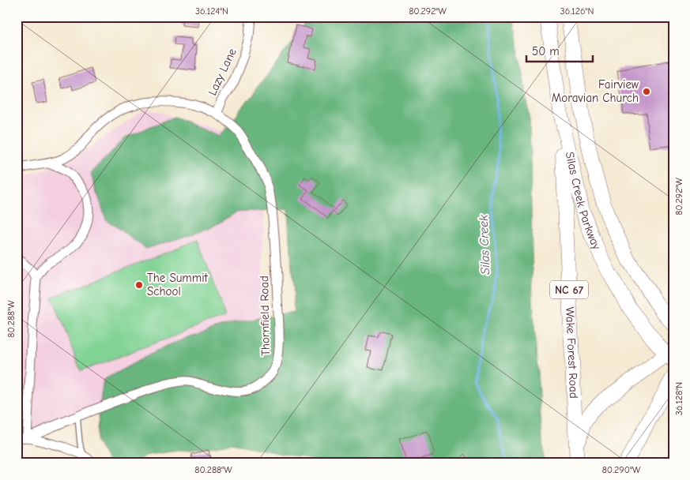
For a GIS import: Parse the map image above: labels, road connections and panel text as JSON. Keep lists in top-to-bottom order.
{
  "streets": {
    "main road": ["Silas Creek Parkway", "NC 67", "Wake Forest Road"],
    "street": ["Lazy Lane", "Thornfield Road"]
  },
  "crossings": [
    ["Lazy Lane", "Thornfield Road"],
    ["Silas Creek Parkway", "Wake Forest Road"]
  ],
  "water": ["Silas Creek"],
  "places": ["Fairview Moravian Church", "The Summit School"],
  "scale_bar": "50 m",
  "coordinates": [
    "36.124°N",
    "80.292°W",
    "36.126°N",
    "80.288°W",
    "36.128°N",
    "80.290°W"
  ]
}
